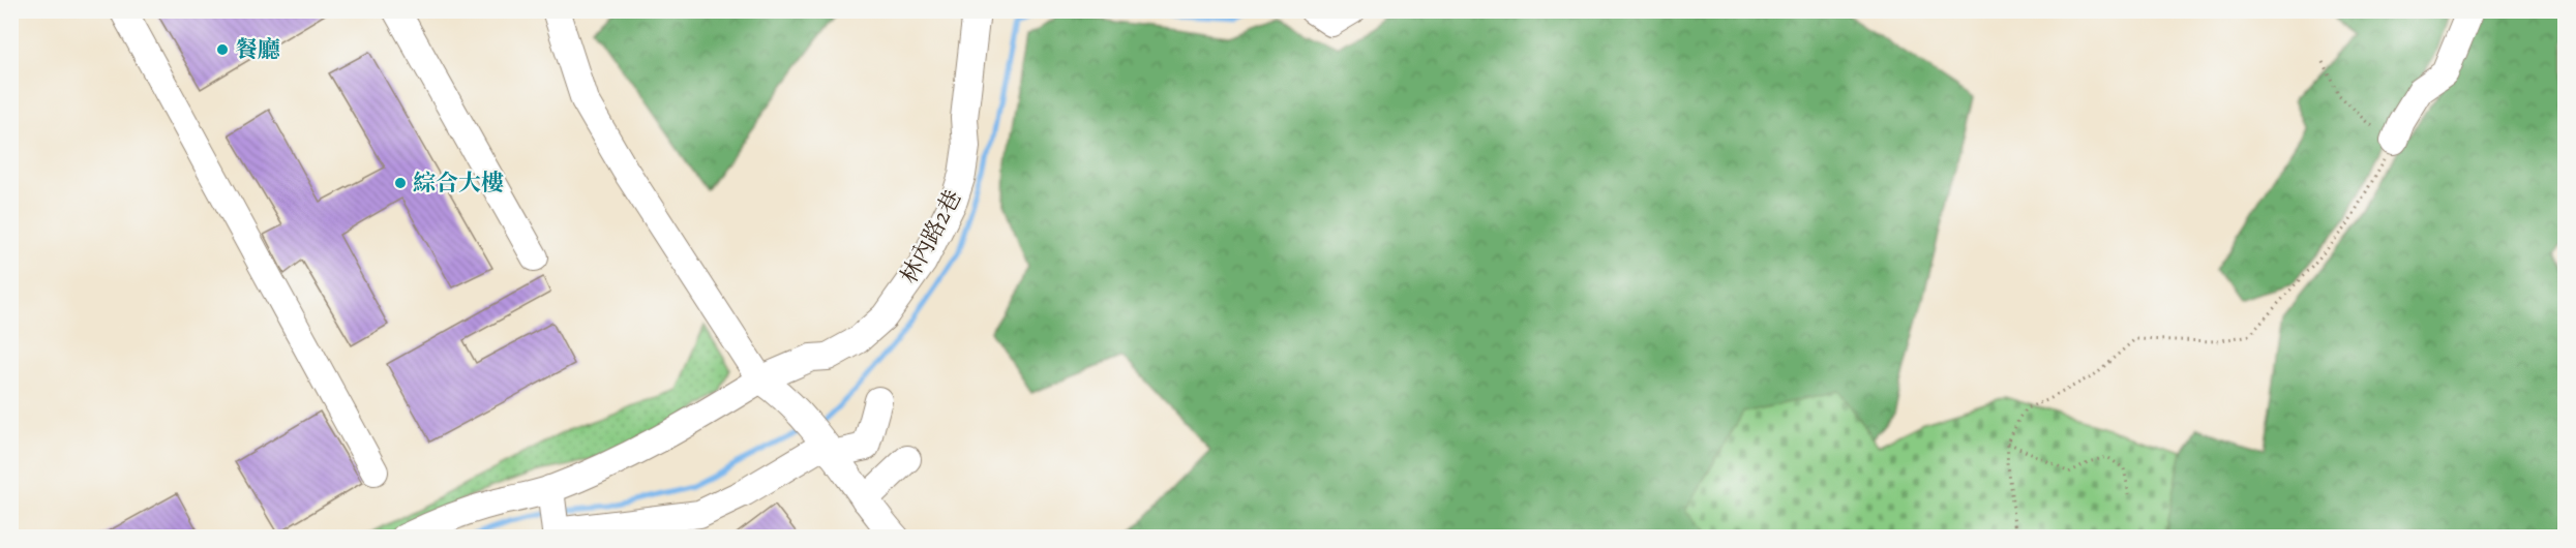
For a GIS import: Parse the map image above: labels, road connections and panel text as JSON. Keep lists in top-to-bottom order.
{
  "streets": {
    "street": ["林內路2巷"]
  },
  "places": ["餐廳", "綜合大樓"]
}
